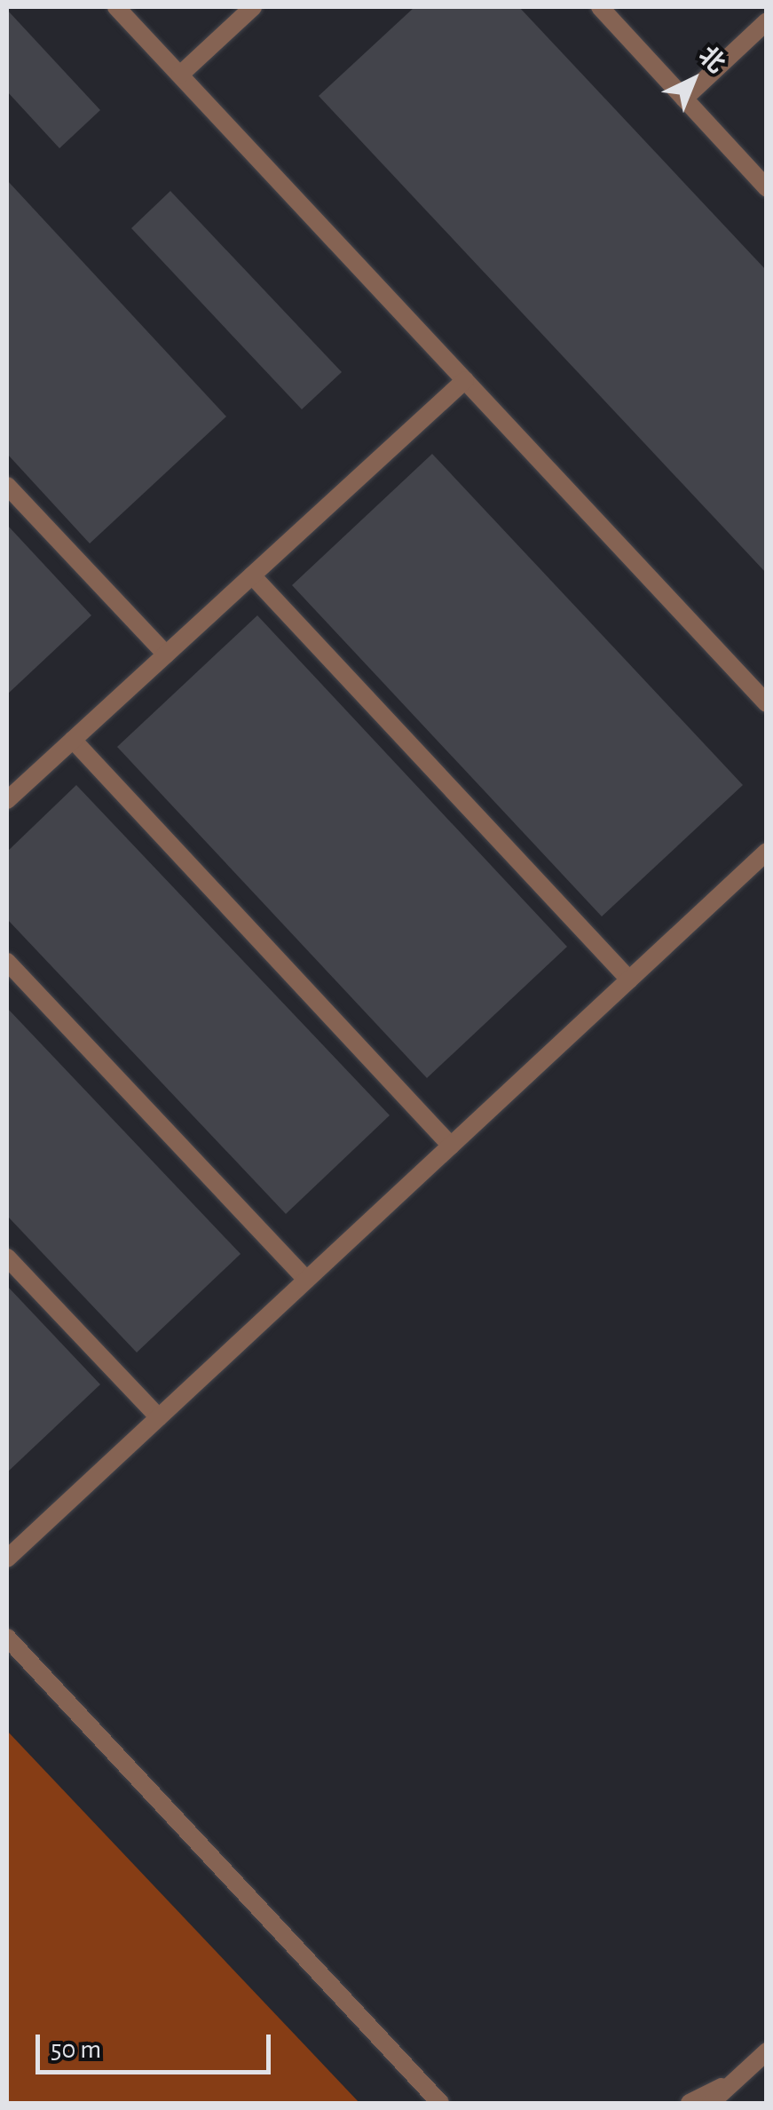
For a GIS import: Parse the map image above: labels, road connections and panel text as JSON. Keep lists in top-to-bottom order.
{
  "scale_bar": "50 m",
  "north": "top right"
}
